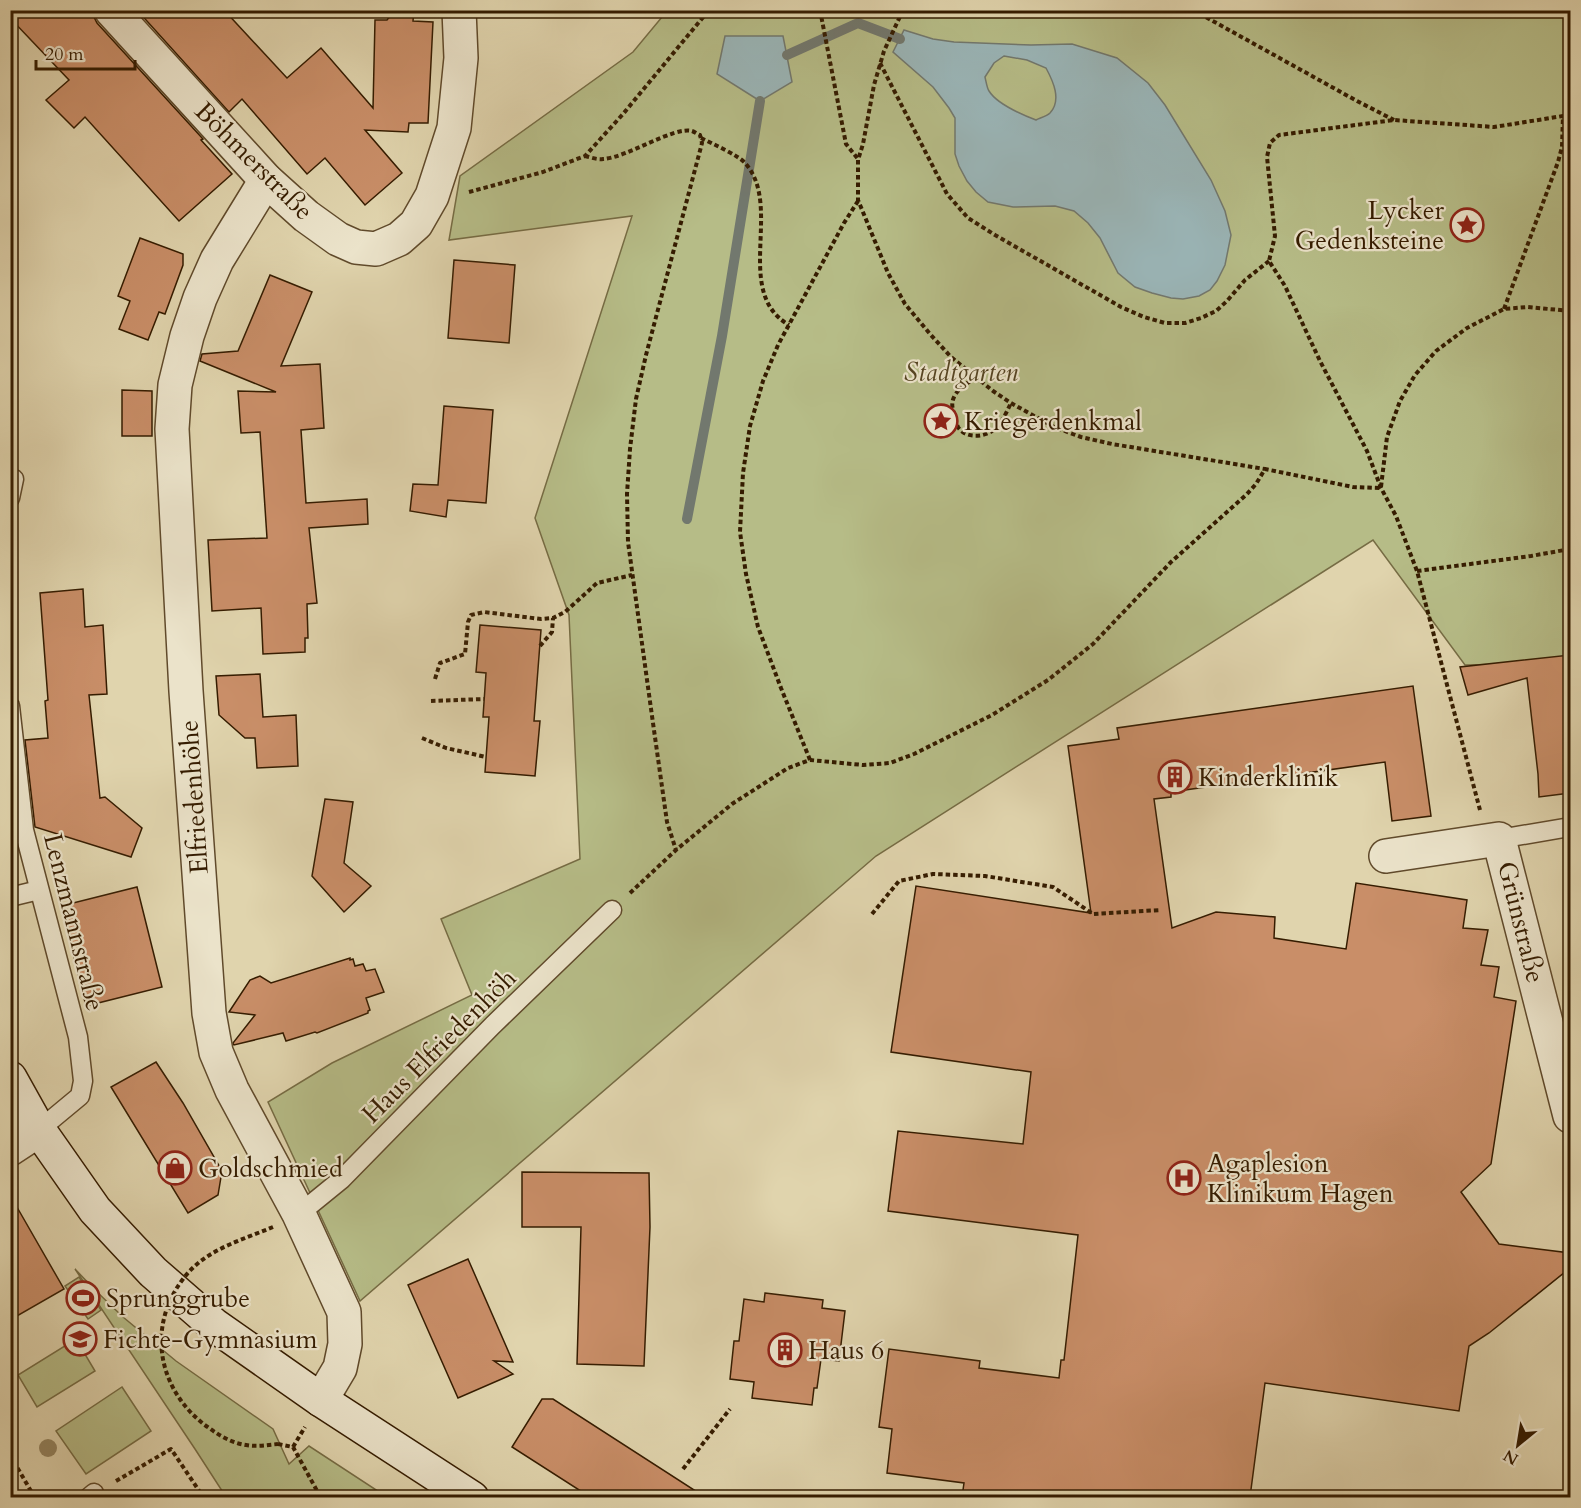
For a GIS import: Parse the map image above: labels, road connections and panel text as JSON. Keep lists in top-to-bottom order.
{
  "streets": {
    "street": ["Böhmerstraße", "Elfriedenhöhe", "Grünstraße"],
    "lane": ["Lenzmannstraße", "Haus Elfriedenhöh"]
  },
  "crossings": [
    ["Böhmerstraße", "Elfriedenhöhe"],
    ["Elfriedenhöhe", "Haus Elfriedenhöh"]
  ],
  "parks": ["Stadtgarten"],
  "places": {
    "place": ["Lycker Gedenksteine", "Kriegerdenkmal"],
    "building": ["Kinderklinik", "Haus 6"],
    "shop": ["Goldschmied"],
    "hospital": ["Agaplesion Klinikum Hagen"],
    "sports": ["Sprunggrube"],
    "school or university": ["Fichte-Gymnasium"]
  },
  "scale_bar": "20 m",
  "north": "bottom left"
}
